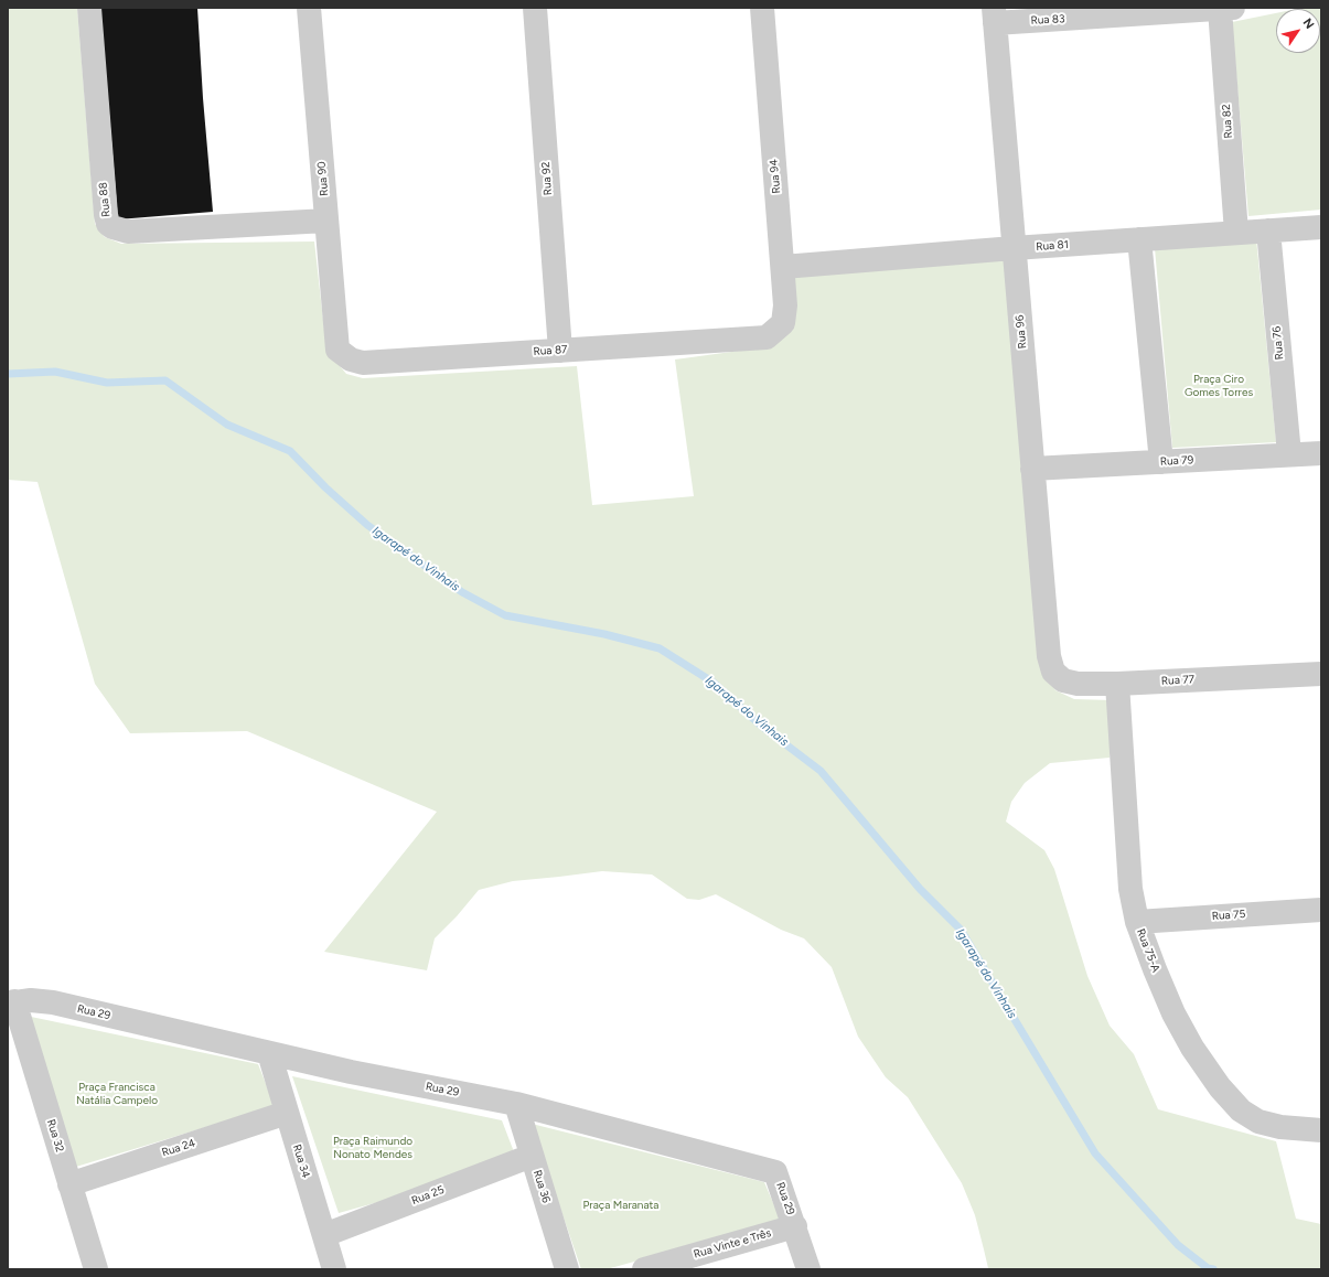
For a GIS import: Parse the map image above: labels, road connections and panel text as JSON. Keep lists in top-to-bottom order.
{
  "streets": {
    "street": [
      "Rua 83",
      "Rua 82",
      "Rua 94",
      "Rua 90",
      "Rua 92",
      "Rua 88",
      "Rua 81",
      "Rua 96",
      "Rua 76",
      "Rua 87",
      "Rua 79",
      "Rua 77",
      "Rua 75",
      "Rua 75-A",
      "Rua 29",
      "Rua 32",
      "Rua 24",
      "Rua 34",
      "Rua 36",
      "Rua 25",
      "Rua Vinte e Três"
    ]
  },
  "crossings": [
    ["Rua 83", "Rua 82"],
    ["Rua 83", "Rua 96"],
    ["Rua 82", "Rua 81"],
    ["Rua 94", "Rua 81"],
    ["Rua 94", "Rua 87"],
    ["Rua 90", "Rua 88"],
    ["Rua 90", "Rua 87"],
    ["Rua 92", "Rua 87"],
    ["Rua 81", "Rua 96"],
    ["Rua 81", "Rua 76"],
    ["Rua 96", "Rua 79"],
    ["Rua 96", "Rua 77"],
    ["Rua 76", "Rua 79"],
    ["Rua 77", "Rua 75-A"],
    ["Rua 75", "Rua 75-A"],
    ["Rua 29", "Rua 32"],
    ["Rua 29", "Rua 34"],
    ["Rua 29", "Rua 36"],
    ["Rua 29", "Rua Vinte e Três"],
    ["Rua 32", "Rua 24"],
    ["Rua 24", "Rua 34"],
    ["Rua 34", "Rua 25"],
    ["Rua 36", "Rua 25"]
  ],
  "water": ["Igarapé do Vinhais"],
  "parks": [
    "Praça Ciro Gomes Torres",
    "Praça Francisca Natália Campelo",
    "Praça Raimundo Nonato Mendes",
    "Praça Maranata"
  ],
  "north": "top right"
}
